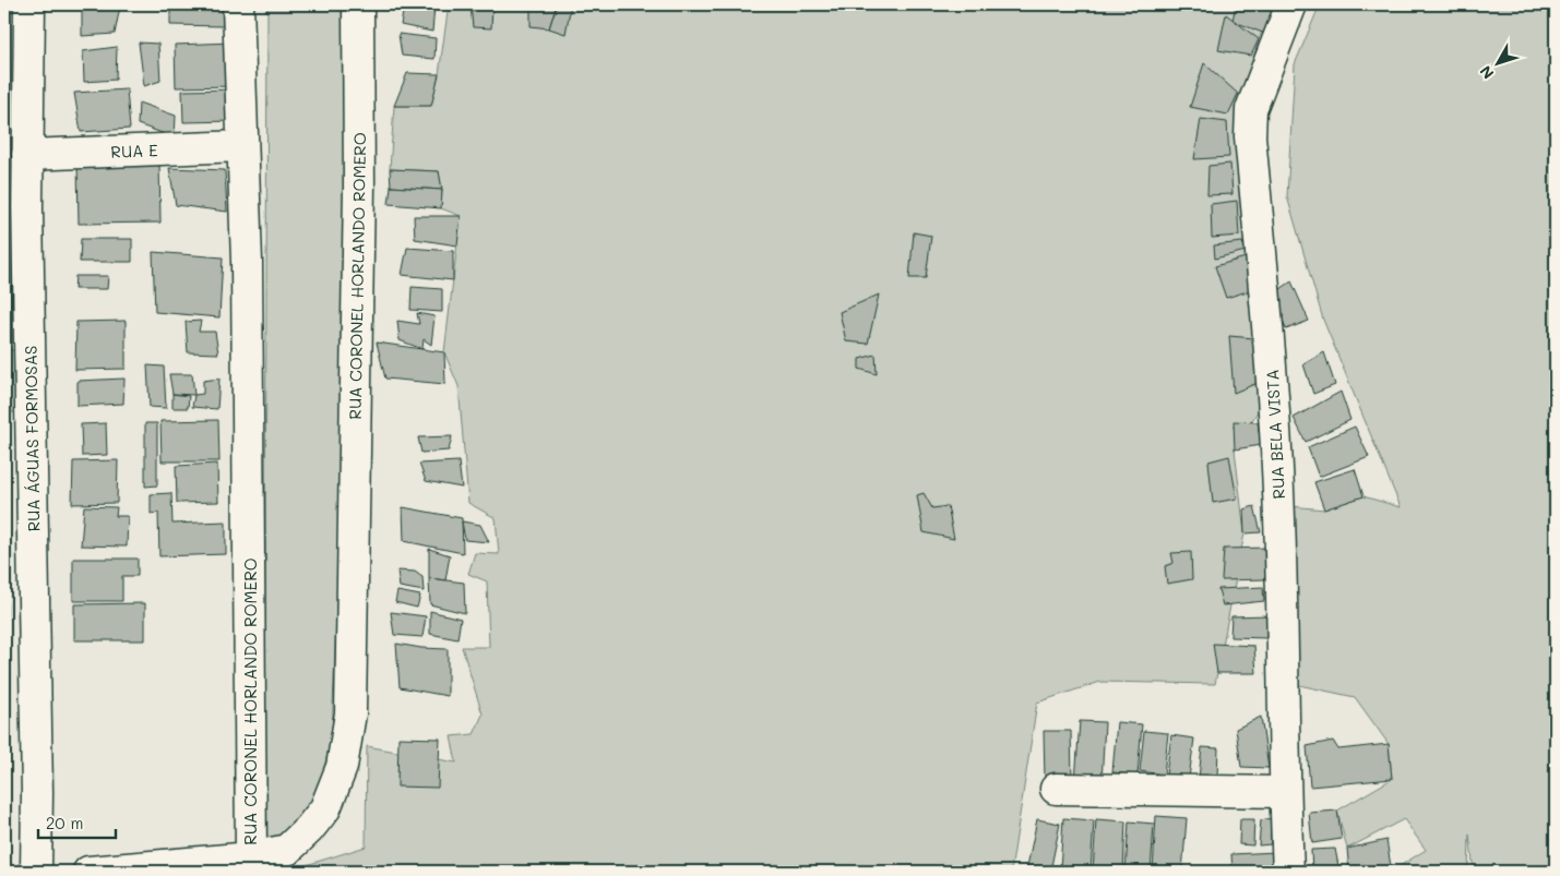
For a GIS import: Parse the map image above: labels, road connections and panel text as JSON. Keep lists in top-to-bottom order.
{
  "streets": {
    "street": [
      "RUA E",
      "RUA CORONEL HORLANDO ROMERO",
      "RUA BELA VISTA",
      "RUA ÁGUAS FORMOSAS"
    ]
  },
  "crossings": [
    ["RUA E", "RUA CORONEL HORLANDO ROMERO"],
    ["RUA E", "RUA ÁGUAS FORMOSAS"]
  ],
  "scale_bar": "20 m",
  "north": "bottom left"
}
